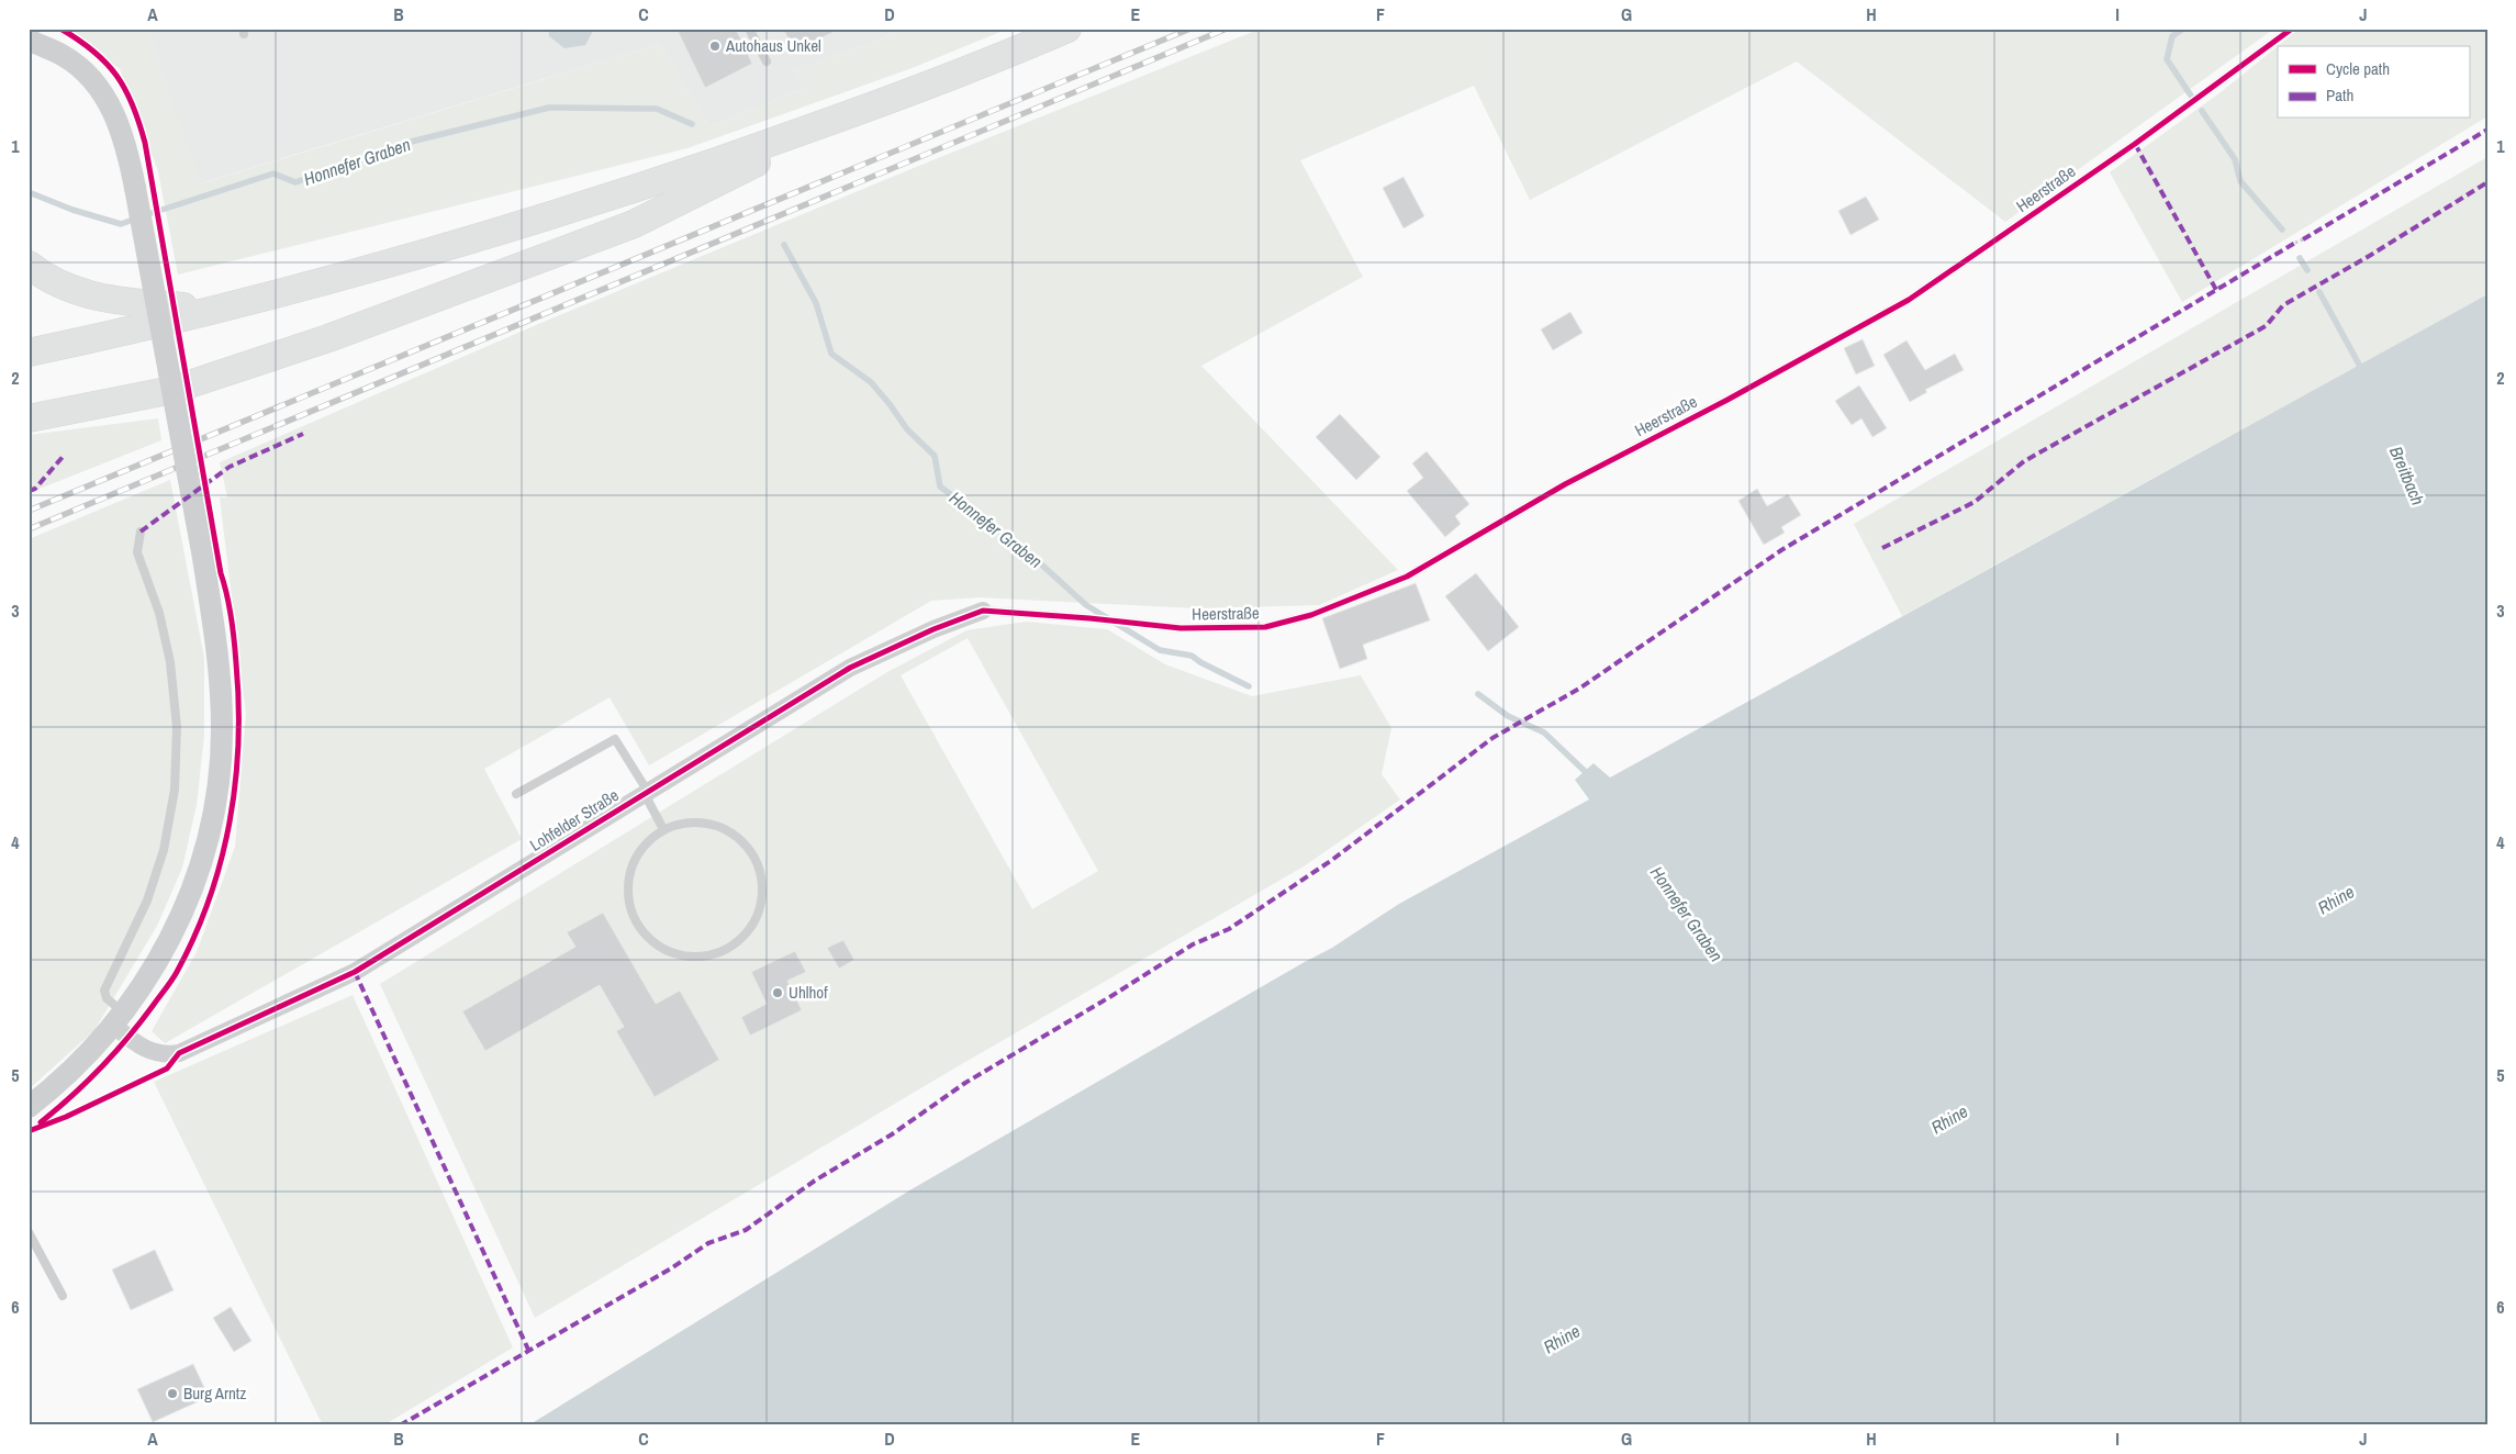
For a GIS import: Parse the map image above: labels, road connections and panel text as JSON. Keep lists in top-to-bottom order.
{
  "streets": {
    "street": ["Lohfelder Straße"],
    "lane": ["Heerstraße"]
  },
  "crossings": [
    ["Heerstraße", "Lohfelder Straße"]
  ],
  "water": ["Honnefer Graben", "Breitbach", "Rhine"],
  "places": ["Autohaus Unkel", "Uhlhof", "Burg Arntz"],
  "legend": ["Cycle path", "Path"],
  "grid": {
    "columns": [
      "A",
      "B",
      "C",
      "D",
      "E",
      "F",
      "G",
      "H",
      "I",
      "J"
    ],
    "rows": [
      "1",
      "2",
      "3",
      "4",
      "5",
      "6"
    ]
  }
}
